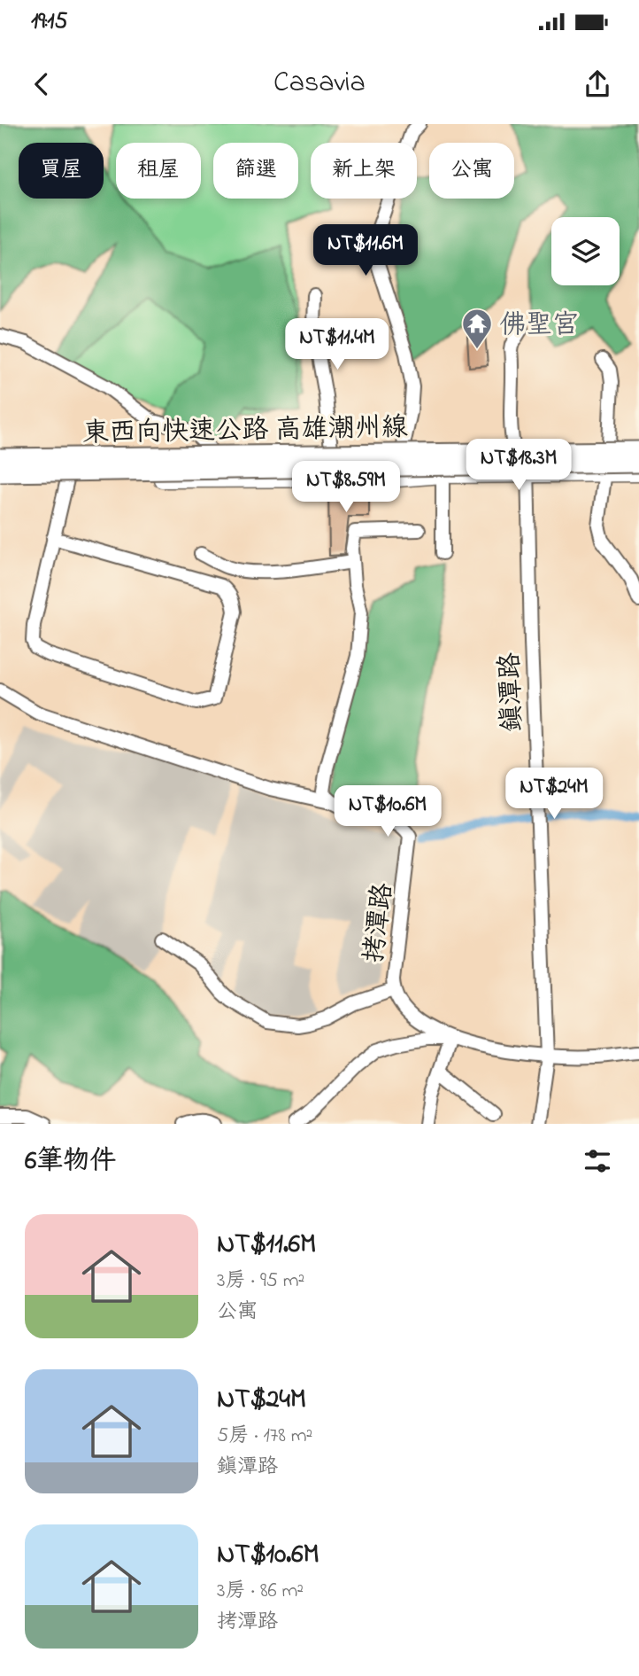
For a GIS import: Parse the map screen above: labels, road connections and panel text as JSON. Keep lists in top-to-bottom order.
{
  "streets": {
    "highway": ["東西向快速公路 高雄潮州線"],
    "street": ["鎮潭路", "拷潭路"]
  },
  "crossings": [
    ["鎮潭路", "拷潭路"]
  ],
  "places": {
    "temple": ["佛聖宮"]
  },
  "page": {
    "status": "19:15",
    "header": "Casavia",
    "chip": [
      "買屋",
      "租屋",
      "篩選",
      "新上架",
      "公寓"
    ],
    "price": [
      "NT$11.6M",
      "NT$11.4M",
      "NT$18.3M",
      "NT$8.59M",
      "NT$24M",
      "NT$10.6M"
    ],
    "heading": "6筆物件",
    "list": [
      {
        "name": "NT$11.6M",
        "note": "3房 · 95 m² · 公寓"
      },
      {
        "name": "NT$24M",
        "note": "5房 · 178 m² · 鎮潭路"
      },
      {
        "name": "NT$10.6M",
        "note": "3房 · 86 m² · 拷潭路"
      }
    ]
  }
}
